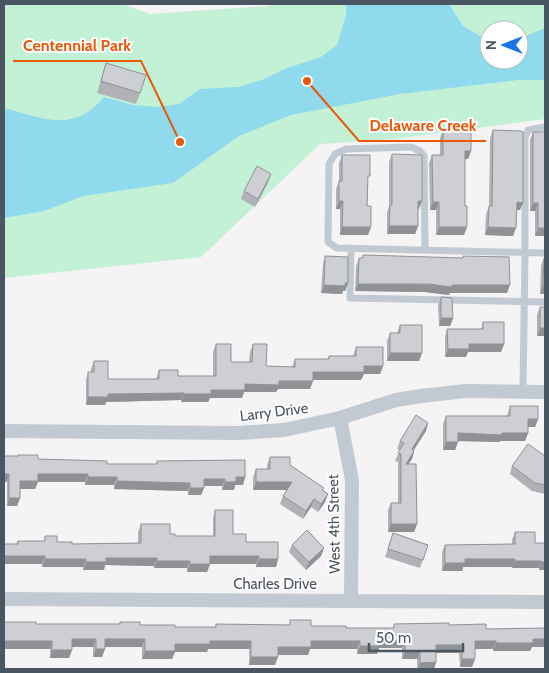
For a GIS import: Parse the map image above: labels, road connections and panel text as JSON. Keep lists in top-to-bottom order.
{
  "streets": {
    "street": ["Larry Drive", "West 4th Street", "Charles Drive"]
  },
  "crossings": [
    ["Larry Drive", "West 4th Street"],
    ["West 4th Street", "Charles Drive"]
  ],
  "places": ["Delaware Creek", "Centennial Park"],
  "scale_bar": "50 m",
  "north": "left"
}
